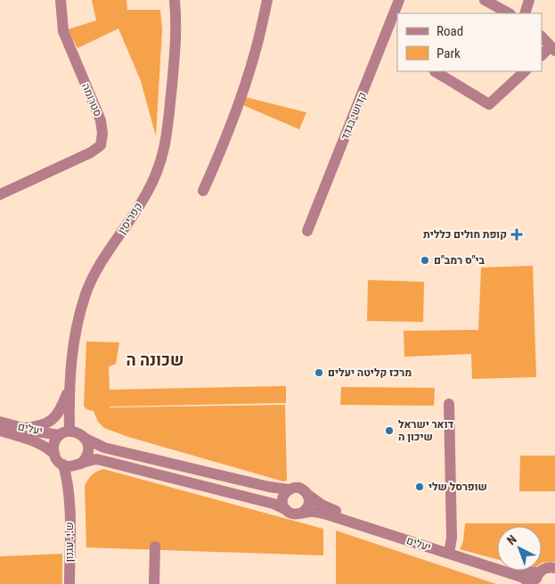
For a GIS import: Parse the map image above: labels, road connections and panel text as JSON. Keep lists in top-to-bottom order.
{
  "streets": {
    "street": [
      "סטרומה",
      "קדושי בגדד",
      "קפריסין",
      "יעלים",
      "ש.י. עגנון"
    ]
  },
  "crossings": [
    ["קפריסין", "יעלים"],
    ["קפריסין", "ש.י. עגנון"],
    ["יעלים", "ש.י. עגנון"]
  ],
  "districts": ["שכונה ה"],
  "places": {
    "health": ["קופת חולים כללית"],
    "other": [
      "בי\"ס רמב\"ם",
      "מרכז קליטה יעלים",
      "דואר ישראל שיכון ה",
      "שופרסל שלי"
    ]
  },
  "legend": ["Road", "Park"],
  "north": "top left"
}
